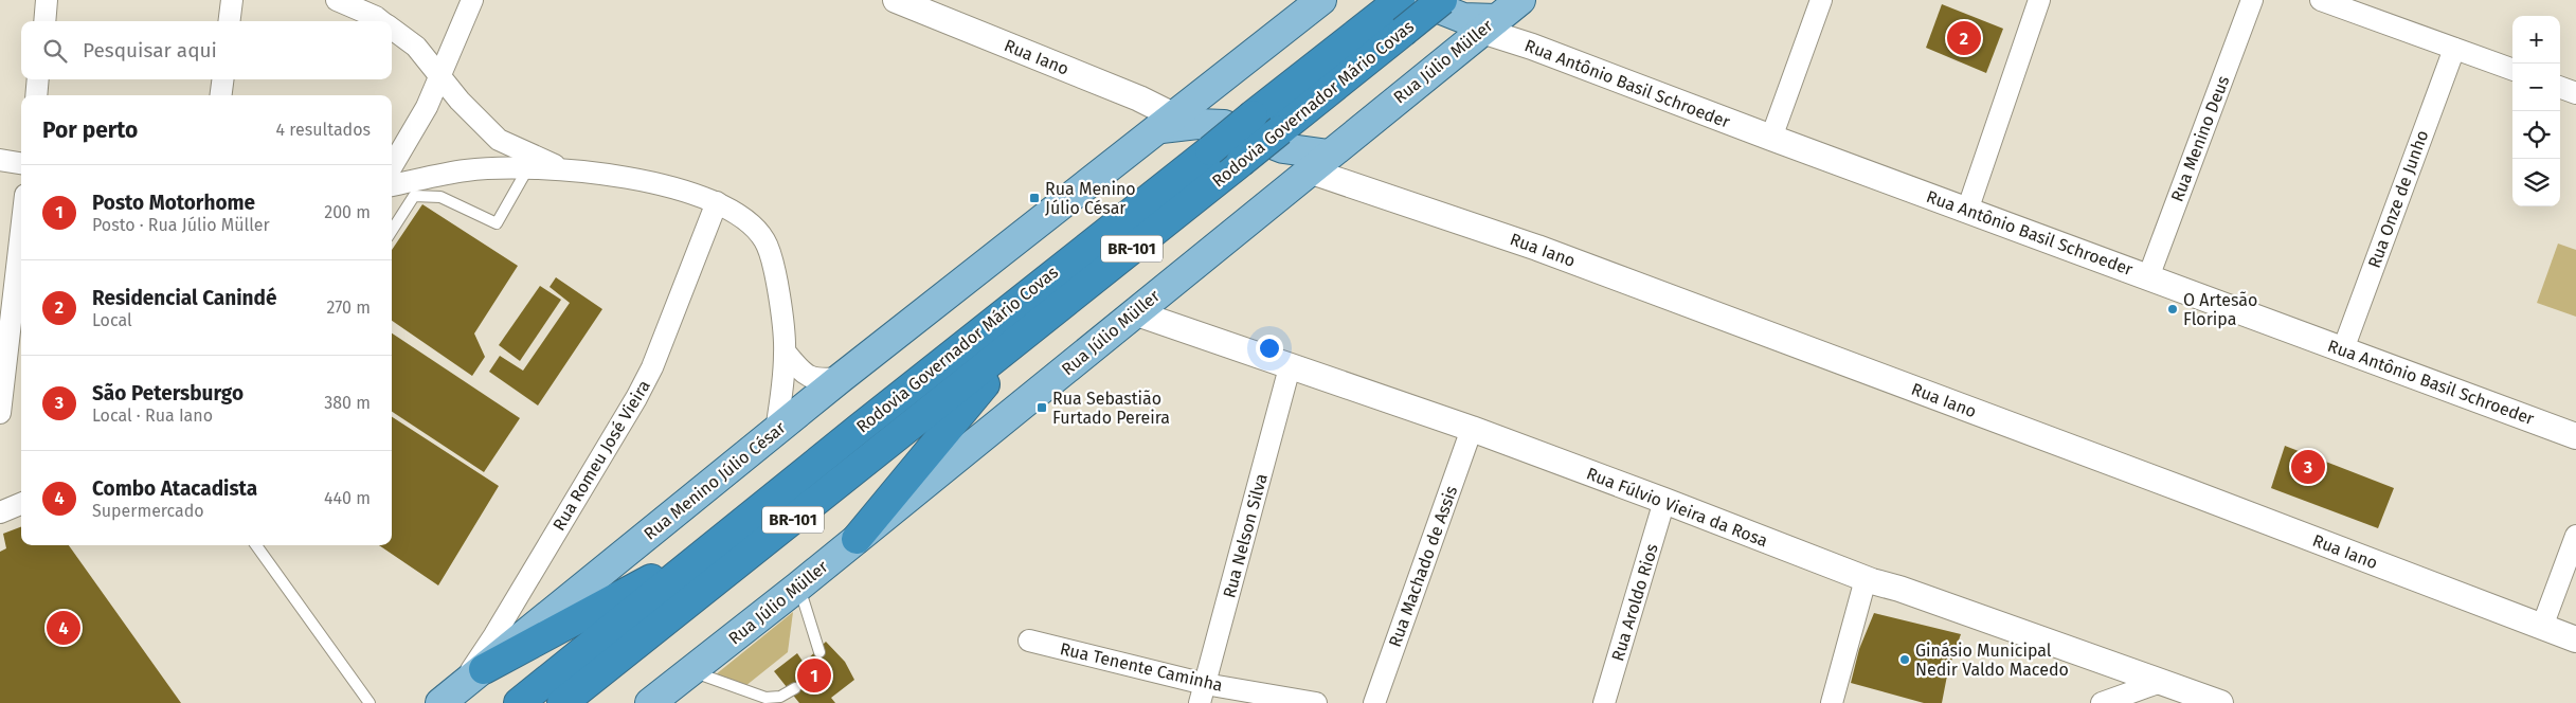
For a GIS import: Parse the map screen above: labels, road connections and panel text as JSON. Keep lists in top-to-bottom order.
{
  "streets": {
    "highway": ["Rodovia Governador Mário Covas", "BR-101"],
    "main road": [
      "Rua Iano",
      "Rua Júlio Müller",
      "Rua Antônio Basil Schroeder",
      "Rua Menino Júlio César"
    ],
    "street": [
      "Rua Menino Deus",
      "Rua Onze de Junho",
      "Rua Romeu José Vieira",
      "Rua Fúlvio Vieira da Rosa",
      "Rua Nelson Silva",
      "Rua Machado de Assis",
      "Rua Aroldo Rios",
      "Rua Tenente Caminha"
    ]
  },
  "crossings": [
    ["Rua Iano", "Rua Júlio Müller"],
    ["Rua Iano", "Rodovia Governador Mário Covas"],
    ["Rua Iano", "Rua Menino Júlio César"],
    ["Rua Júlio Müller", "Rua Antônio Basil Schroeder"],
    ["Rua Júlio Müller", "Rua Fúlvio Vieira da Rosa"],
    ["Rua Antônio Basil Schroeder", "Rodovia Governador Mário Covas"],
    ["Rua Antônio Basil Schroeder", "Rua Menino Deus"],
    ["Rua Antônio Basil Schroeder", "Rua Onze de Junho"],
    ["Rua Romeu José Vieira", "Rua Menino Júlio César"],
    ["Rua Fúlvio Vieira da Rosa", "Rua Nelson Silva"],
    ["Rua Fúlvio Vieira da Rosa", "Rua Machado de Assis"],
    ["Rua Fúlvio Vieira da Rosa", "Rua Aroldo Rios"],
    ["Rua Nelson Silva", "Rua Tenente Caminha"]
  ],
  "places": {
    "transit": ["Rua Menino Júlio César", "Rua Sebastião Furtado Pereira"],
    "other": ["O Artesão Floripa", "Ginásio Municipal Nedir Valdo Macedo"]
  },
  "page": {
    "map_buttons": ["+", "−"],
    "pins": [
      "2",
      "3",
      "4",
      "1"
    ],
    "search": "Pesquisar aqui",
    "heading": ["Por perto", "4 resultados"],
    "list": [
      {
        "mark": "1",
        "name": "Posto Motorhome",
        "note": "Posto · Rua Júlio Müller",
        "value": "200 m"
      },
      {
        "mark": "2",
        "name": "Residencial Canindé",
        "note": "Local",
        "value": "270 m"
      },
      {
        "mark": "3",
        "name": "São Petersburgo",
        "note": "Local · Rua Iano",
        "value": "380 m"
      },
      {
        "mark": "4",
        "name": "Combo Atacadista",
        "note": "Supermercado",
        "value": "440 m"
      }
    ]
  }
}
